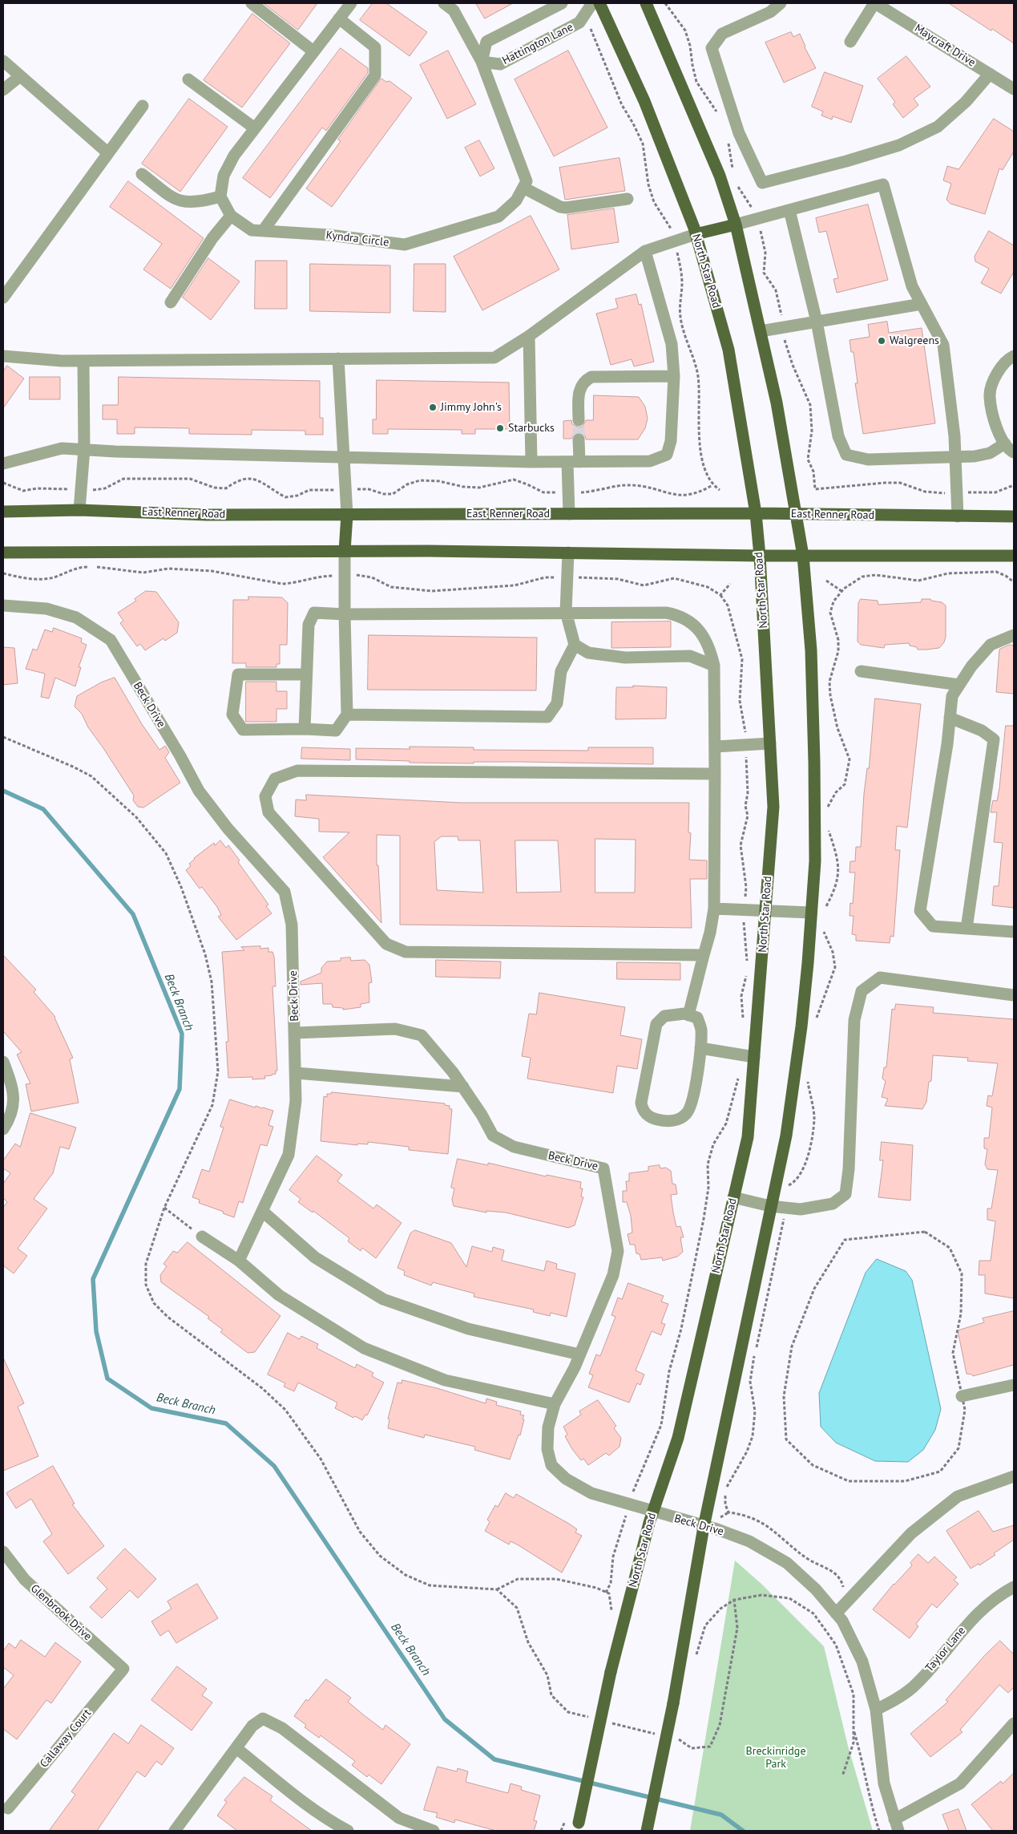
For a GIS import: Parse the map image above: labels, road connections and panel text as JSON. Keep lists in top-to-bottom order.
{
  "streets": {
    "main road": ["North Star Road", "East Renner Road"],
    "street": [
      "Hattington Lane",
      "Maycraft Drive",
      "Kyndra Circle",
      "Beck Drive",
      "Glenbrook Drive",
      "Taylor Lane",
      "Callaway Court"
    ]
  },
  "crossings": [
    ["North Star Road", "East Renner Road"],
    ["North Star Road", "Beck Drive"],
    ["Beck Drive", "Taylor Lane"],
    ["Glenbrook Drive", "Callaway Court"]
  ],
  "water": ["Beck Branch"],
  "parks": ["Breckinridge Park"],
  "places": ["Walgreens", "Jimmy John's", "Starbucks"]
}
